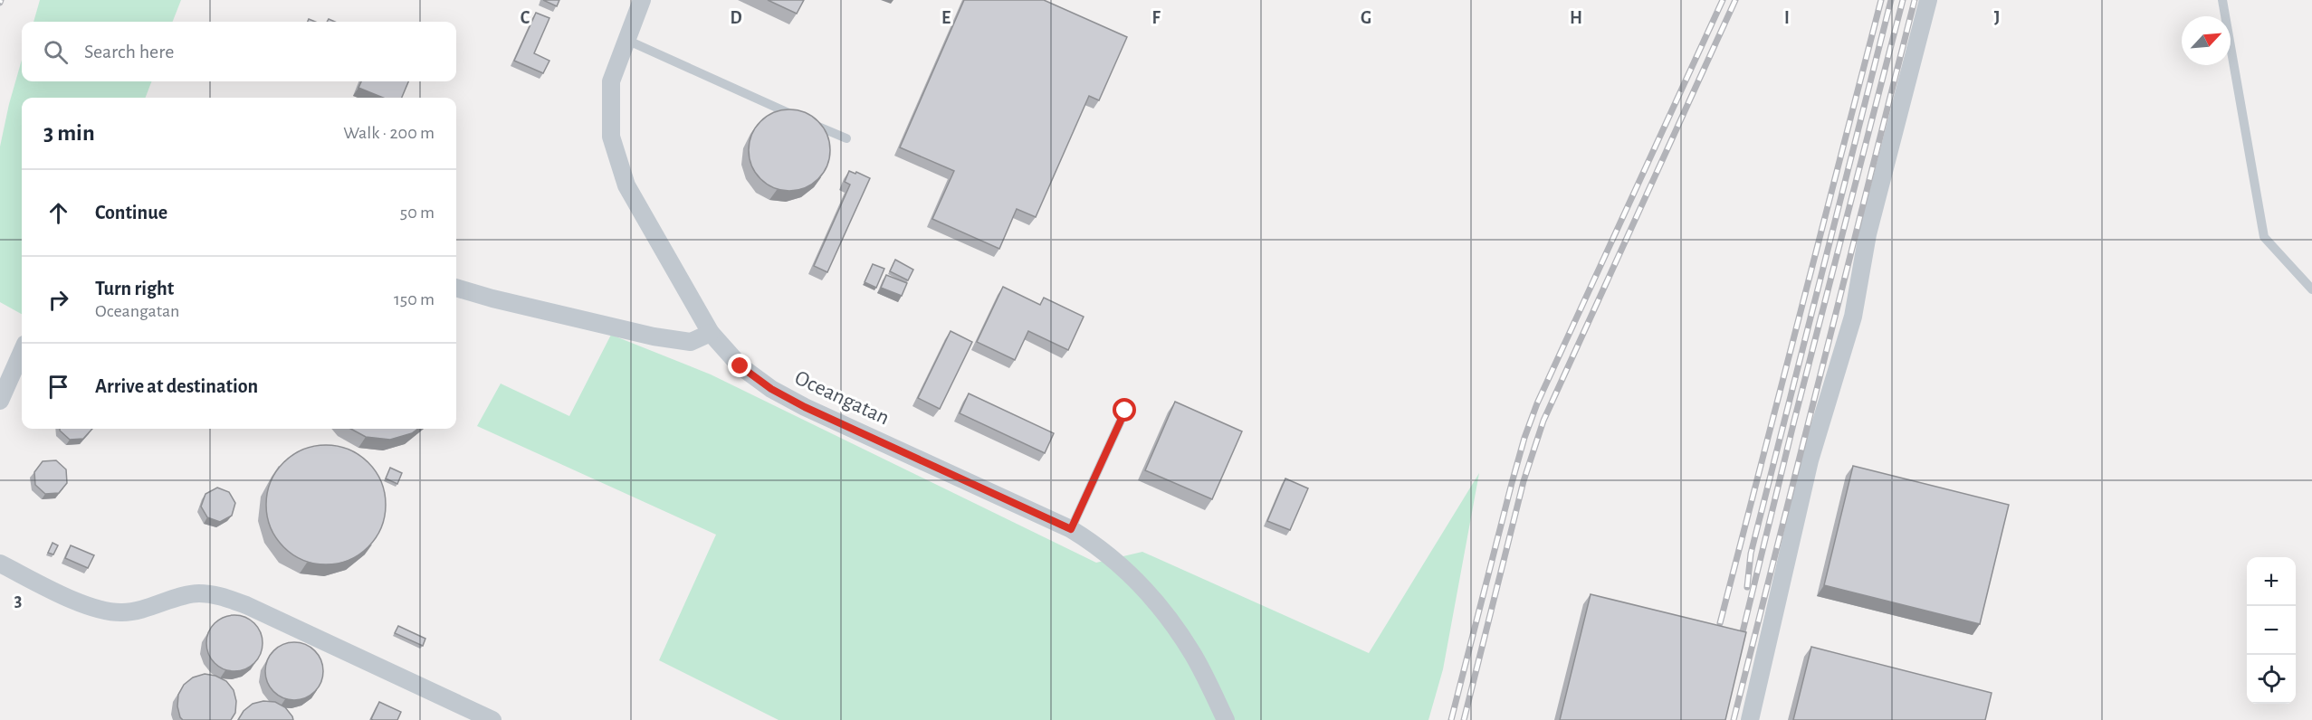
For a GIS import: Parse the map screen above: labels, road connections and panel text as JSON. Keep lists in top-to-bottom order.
{
  "streets": {
    "street": ["Oceangatan"]
  },
  "north": "top right",
  "page": {
    "search": "Search here",
    "heading": ["3 min", "Walk · 200 m"],
    "list": [
      ["Continue", "50 m"],
      ["Turn right", "Oceangatan", "150 m"],
      "Arrive at destination"
    ],
    "map_buttons": ["+", "−"]
  },
  "grid": {
    "columns": [
      "C",
      "D",
      "E",
      "F",
      "G",
      "H",
      "I",
      "J"
    ],
    "rows": ["3"]
  }
}
